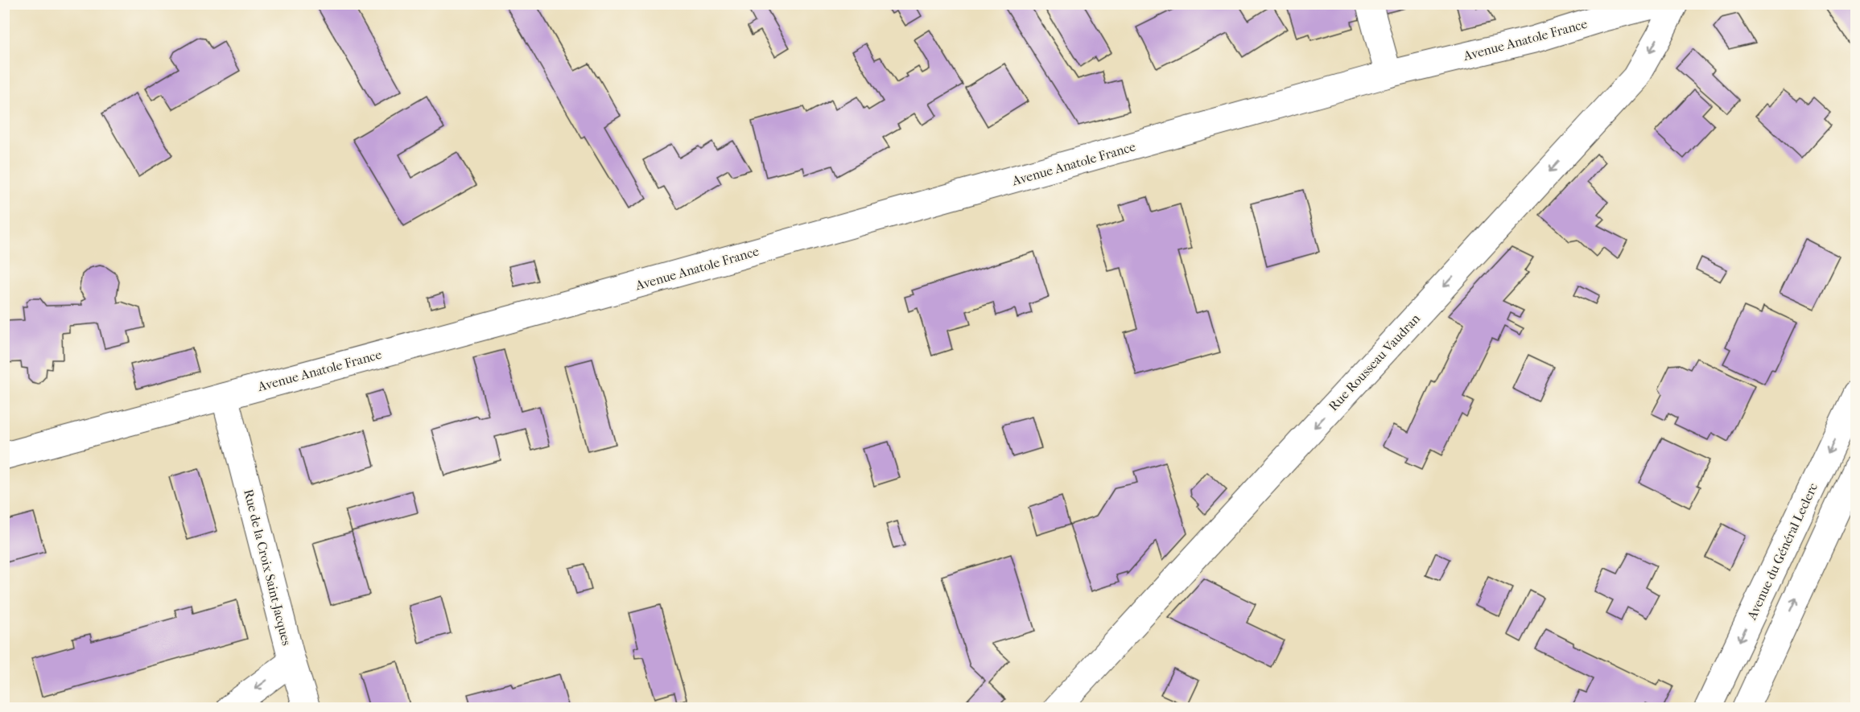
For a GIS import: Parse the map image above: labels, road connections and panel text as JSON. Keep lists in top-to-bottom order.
{
  "streets": {
    "main road": [
      "Avenue Anatole France",
      "Rue Rousseau Vaudran",
      "Avenue du Général Leclerc",
      "Rue de la Croix Saint-Jacques"
    ]
  },
  "crossings": [
    ["Avenue Anatole France", "Rue de la Croix Saint-Jacques"]
  ],
  "one_way": ["Rue Rousseau Vaudran"]
}
